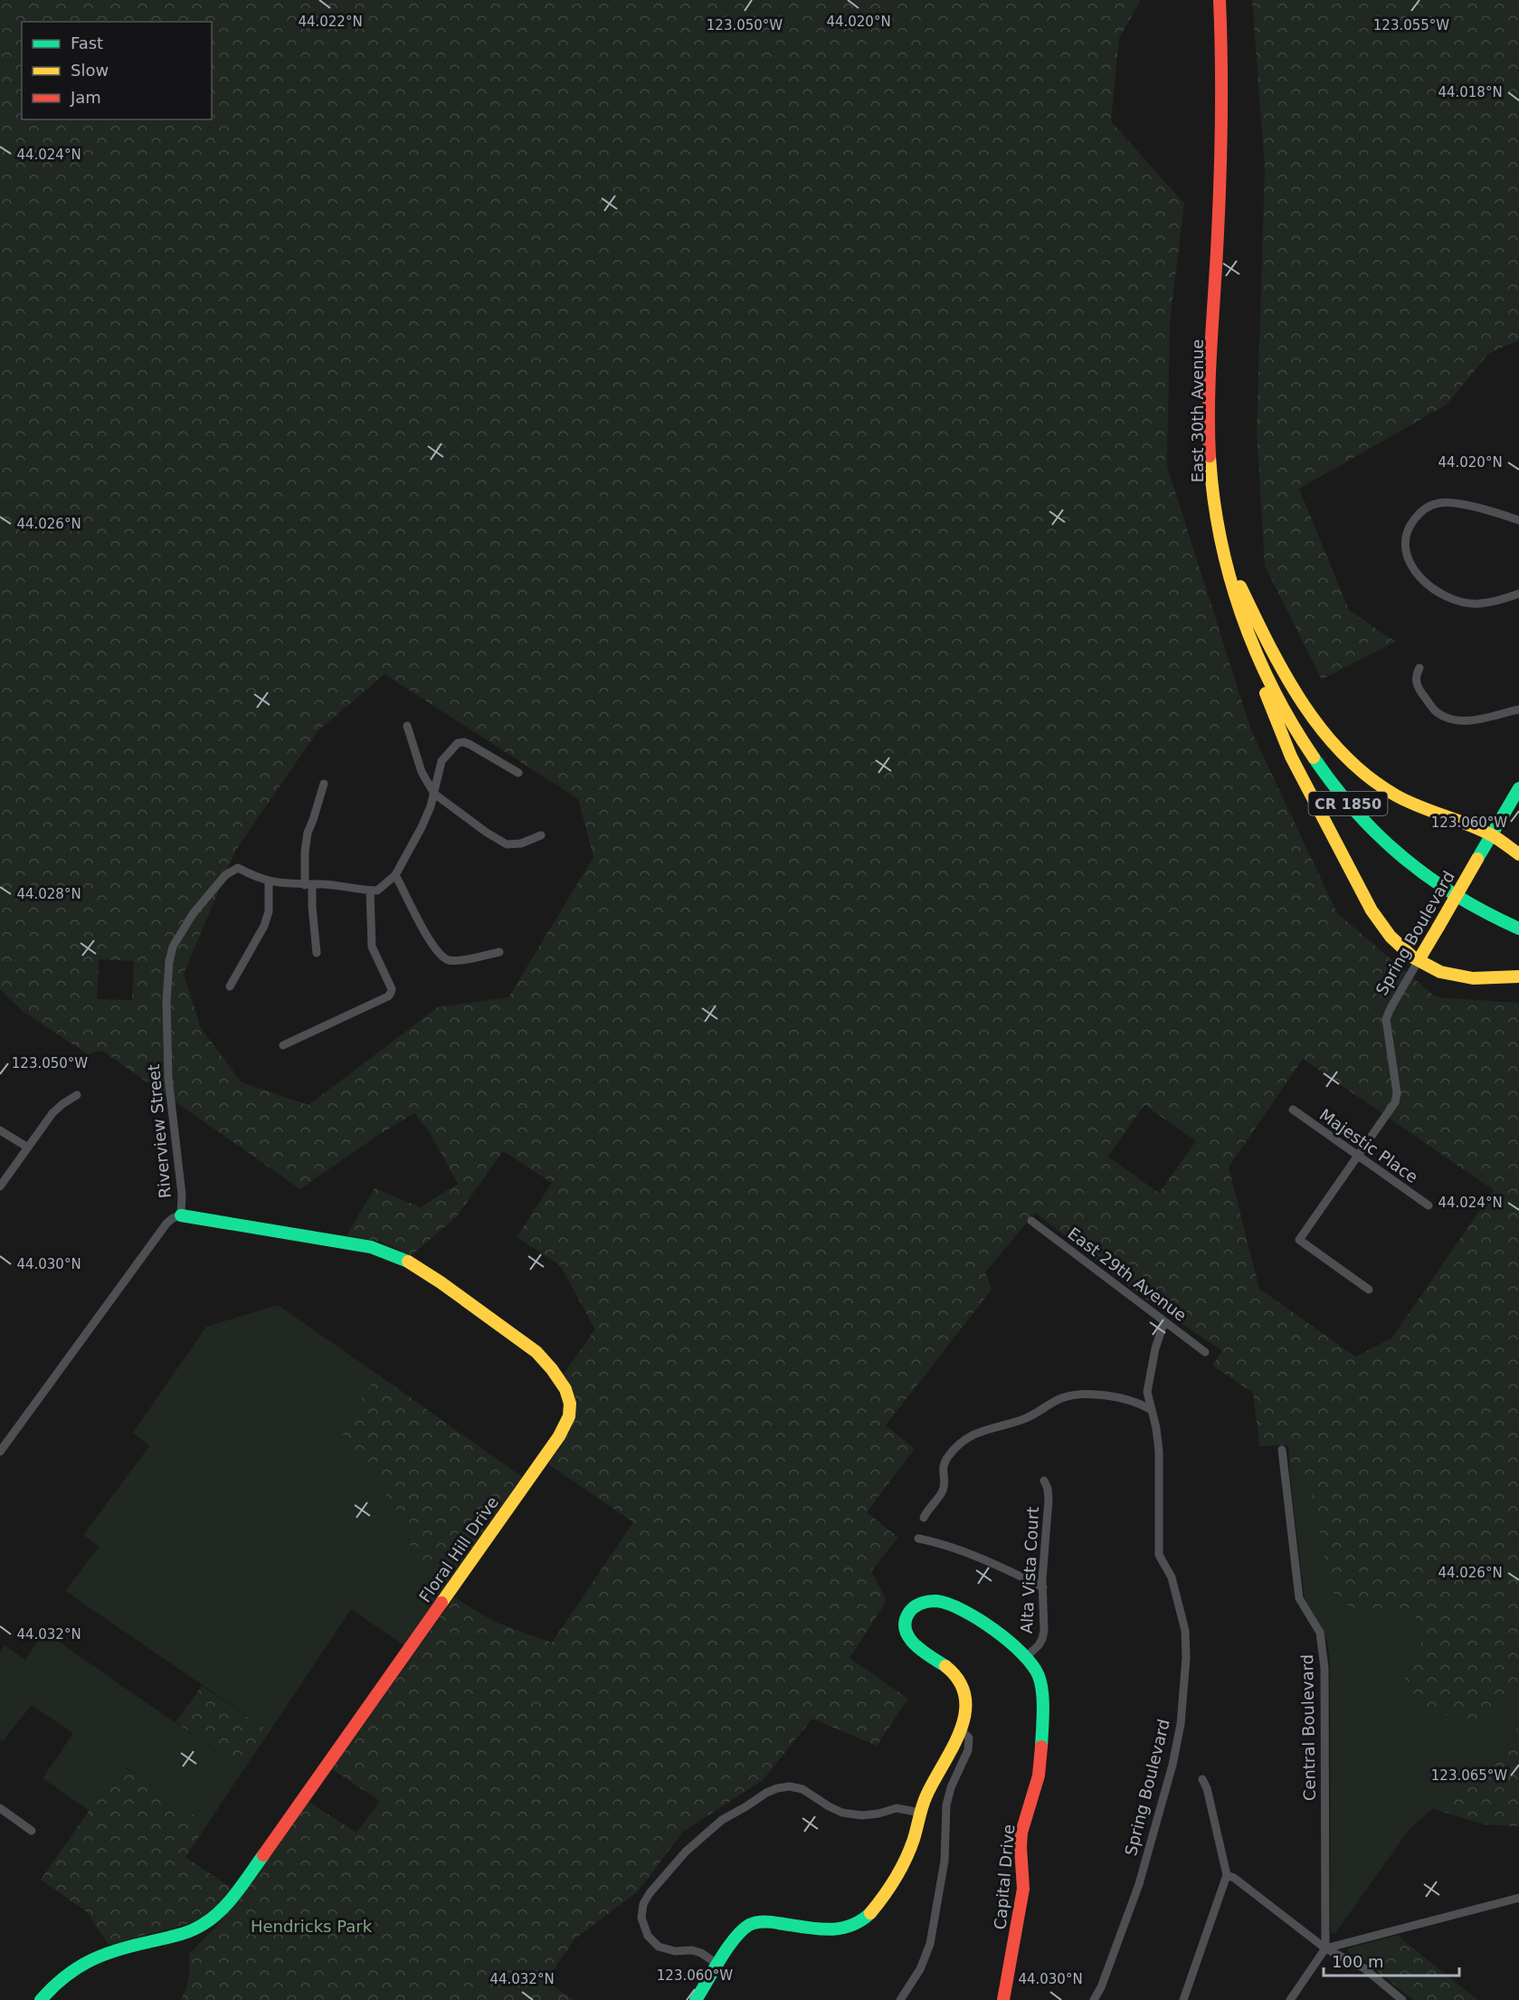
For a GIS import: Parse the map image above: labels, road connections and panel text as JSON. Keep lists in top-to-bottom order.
{
  "streets": {
    "street": [
      "East 30th Avenue",
      "CR 1850",
      "Spring Boulevard",
      "Riverview Street",
      "Majestic Place",
      "East 29th Avenue",
      "Floral Hill Drive",
      "Alta Vista Court",
      "Central Boulevard",
      "Capital Drive"
    ]
  },
  "crossings": [
    ["Spring Boulevard", "Majestic Place"],
    ["Spring Boulevard", "East 29th Avenue"],
    ["Riverview Street", "Floral Hill Drive"],
    ["Alta Vista Court", "Capital Drive"]
  ],
  "parks": ["Hendricks Park"],
  "legend": ["Fast", "Slow", "Jam"],
  "scale_bar": "100 m",
  "coordinates": [
    "44.022°N",
    "44.020°N",
    "123.050°W",
    "123.055°W",
    "44.018°N",
    "44.024°N",
    "44.026°N",
    "123.060°W",
    "44.028°N",
    "44.030°N",
    "44.032°N",
    "123.065°W"
  ]
}
